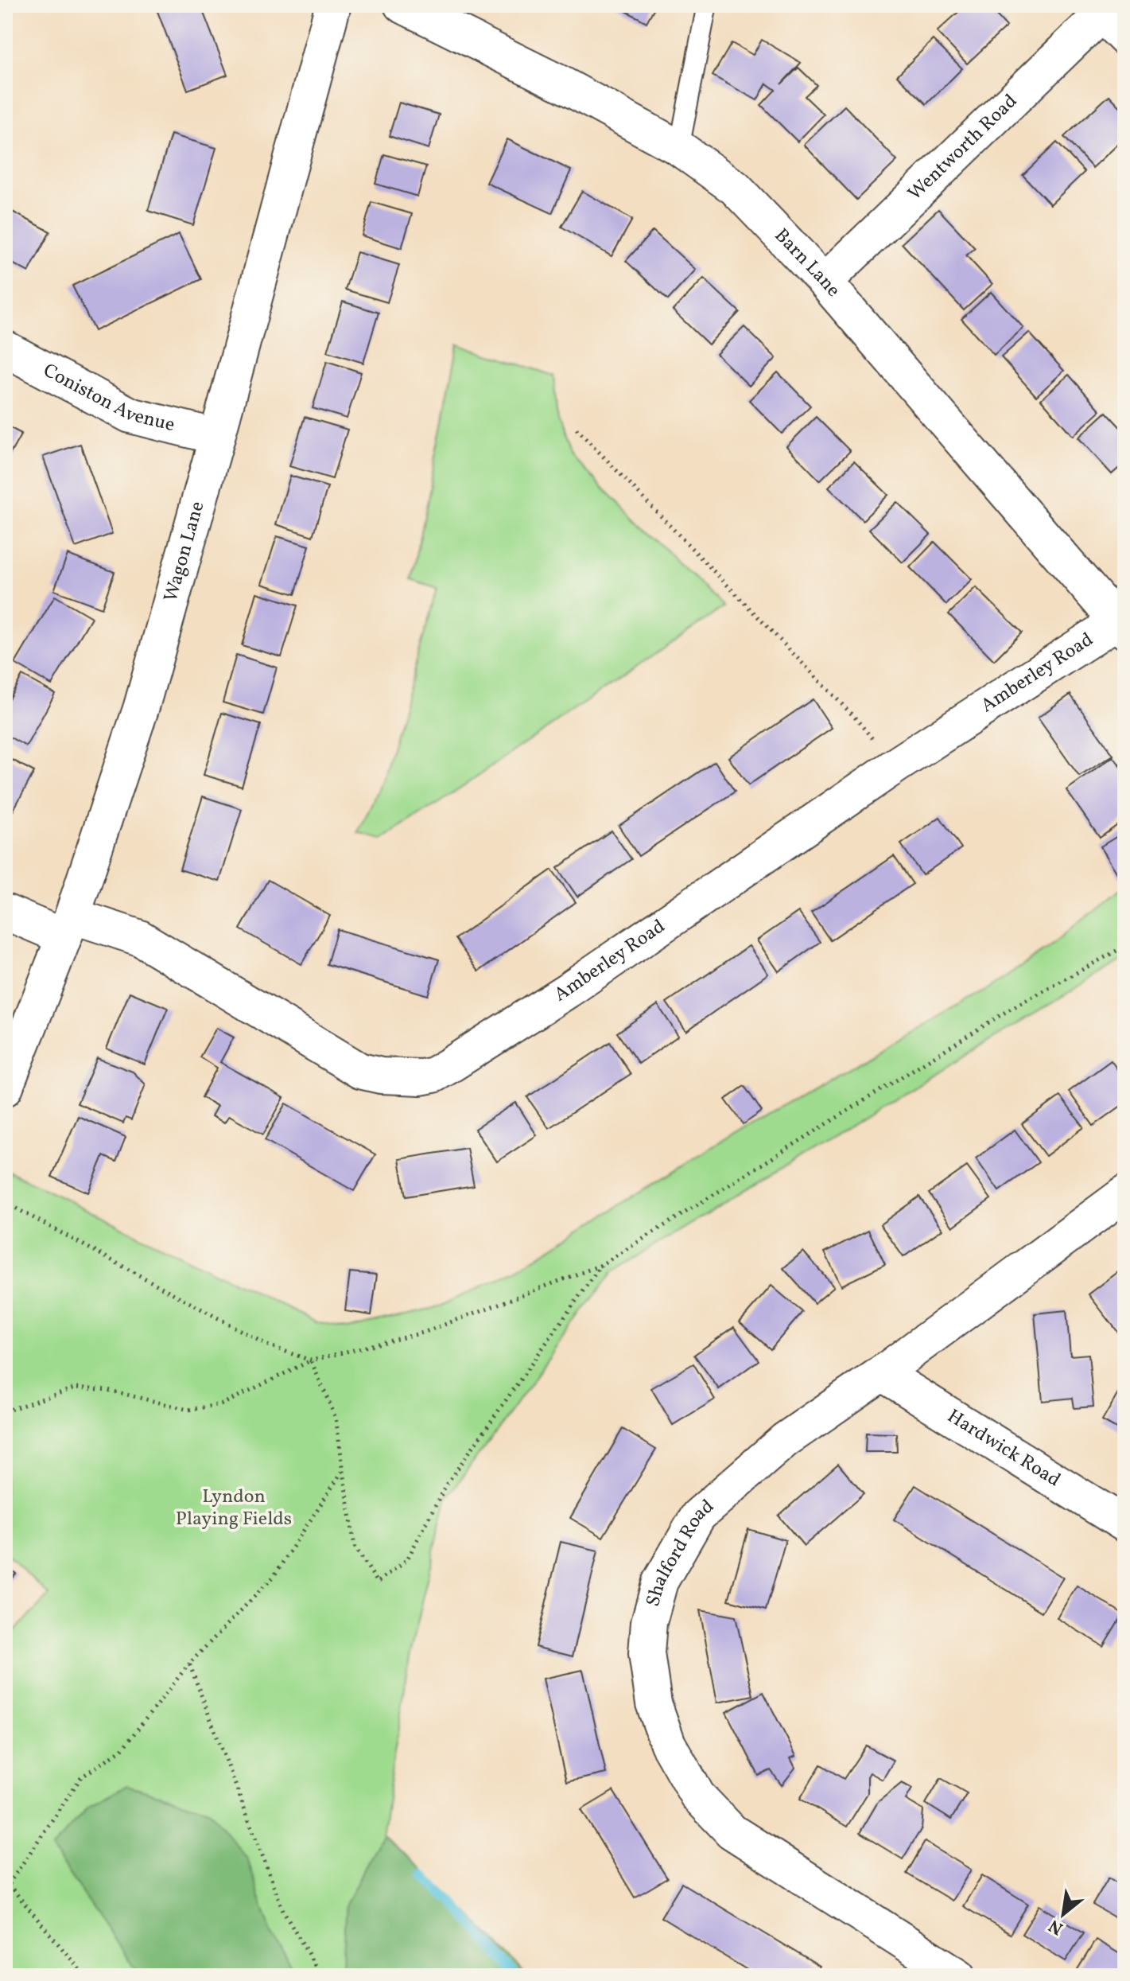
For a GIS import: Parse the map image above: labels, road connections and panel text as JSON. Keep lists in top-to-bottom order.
{
  "streets": {
    "street": [
      "Wentworth Road",
      "Barn Lane",
      "Coniston Avenue",
      "Wagon Lane",
      "Amberley Road",
      "Hardwick Road",
      "Shalford Road"
    ]
  },
  "crossings": [
    ["Wentworth Road", "Barn Lane"],
    ["Barn Lane", "Amberley Road"],
    ["Coniston Avenue", "Wagon Lane"],
    ["Wagon Lane", "Amberley Road"],
    ["Hardwick Road", "Shalford Road"]
  ],
  "parks": ["Lyndon Playing Fields"],
  "north": "bottom left"
}
